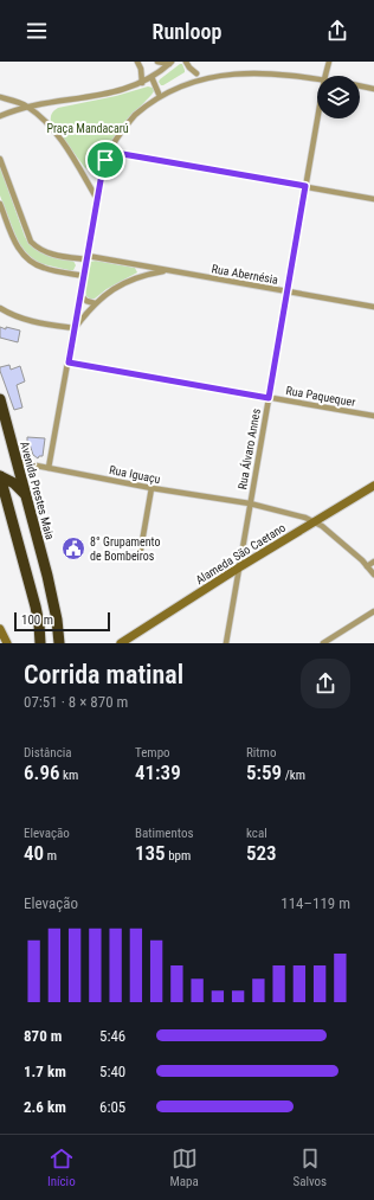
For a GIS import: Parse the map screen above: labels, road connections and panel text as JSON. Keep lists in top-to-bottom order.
{
  "streets": {
    "highway": ["Avenida Prestes Maia"],
    "main road": ["Alameda São Caetano"],
    "street": [
      "Rua Abernésia",
      "Rua Paquequer",
      "Rua Álvaro Annes",
      "Rua Iguaçu"
    ]
  },
  "crossings": [
    ["Rua Abernésia", "Rua Álvaro Annes"],
    ["Rua Paquequer", "Rua Álvaro Annes"],
    ["Rua Álvaro Annes", "Rua Iguaçu"],
    ["Rua Álvaro Annes", "Alameda São Caetano"],
    ["Rua Iguaçu", "Avenida Prestes Maia"],
    ["Rua Iguaçu", "Alameda São Caetano"]
  ],
  "parks": ["Praça Mandacarú"],
  "places": {
    "public building": ["8° Grupamento de Bombeiros"]
  },
  "scale_bar": "100 m",
  "page": {
    "header": "Runloop",
    "scale": "100 m",
    "heading": ["Corrida matinal", "07:51 · 8 × 870 m"],
    "stats": [
      ["Distância", "6.96 km"],
      ["Tempo", "41:39"],
      ["Ritmo", "5:59 /km"],
      ["Elevação", "40 m"],
      ["Batimentos", "135 bpm"],
      ["kcal", "523"]
    ],
    "chart": ["Elevação", "114–119 m"],
    "list": [
      {
        "name": "870 m",
        "note": "5:46"
      },
      {
        "name": "1.7 km",
        "note": "5:40"
      },
      {
        "name": "2.6 km",
        "note": "6:05"
      }
    ],
    "tabs": ["Início", "Mapa", "Salvos"]
  }
}
